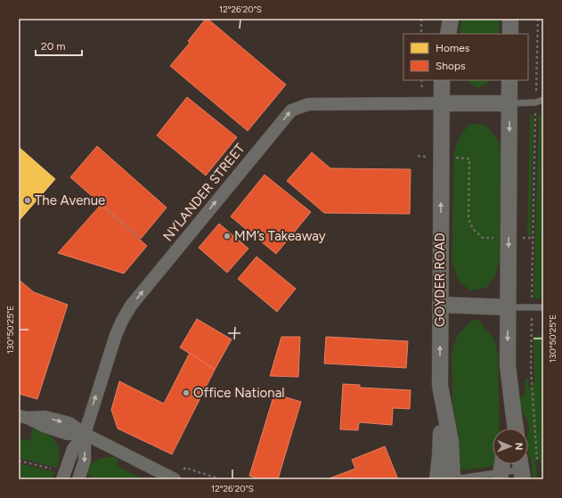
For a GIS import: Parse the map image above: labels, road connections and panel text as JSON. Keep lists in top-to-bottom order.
{
  "streets": {
    "street": ["NYLANDER STREET", "GOYDER ROAD"]
  },
  "crossings": [
    ["NYLANDER STREET", "GOYDER ROAD"]
  ],
  "places": ["The Avenue", "MM’s Takeaway", "Office National"],
  "legend": ["Homes", "Shops"],
  "scale_bar": "20 m",
  "north": "right",
  "coordinates": ["12°26'20\"S", "130°50'25\"E"]
}
